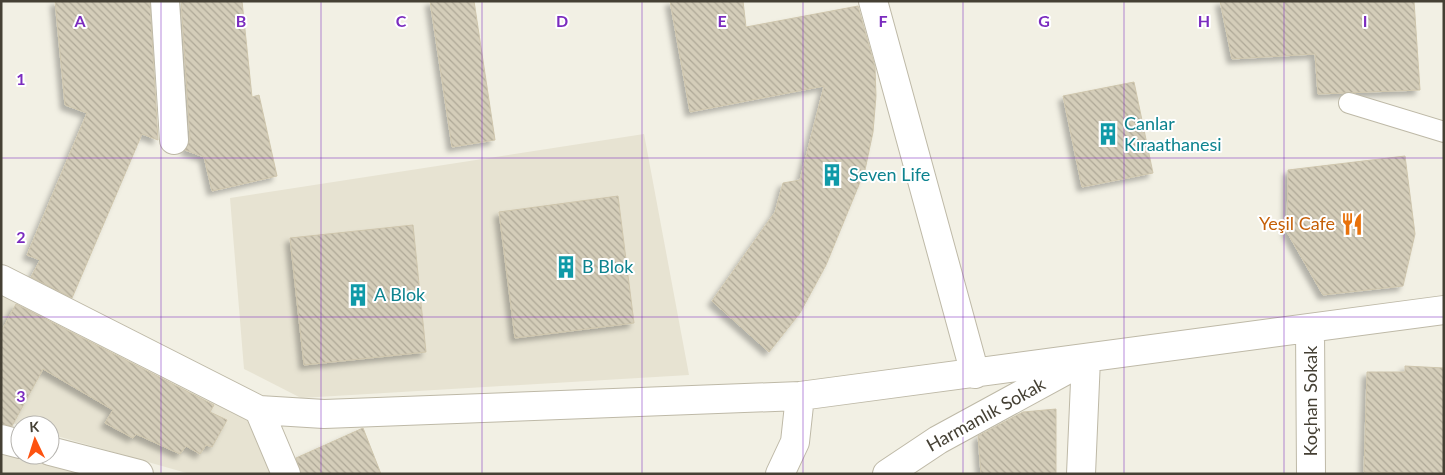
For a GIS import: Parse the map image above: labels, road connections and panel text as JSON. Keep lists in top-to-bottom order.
{
  "streets": {
    "street": ["Koçhan Sokak", "Harmanlık Sokak"]
  },
  "places": {
    "building": [
      "Canlar Kıraathanesi",
      "Seven Life",
      "B Blok",
      "A Blok"
    ],
    "restaurant": ["Yeşil Cafe"]
  },
  "north": "top",
  "grid": {
    "columns": [
      "A",
      "B",
      "C",
      "D",
      "E",
      "F",
      "G",
      "H",
      "I"
    ],
    "rows": ["1", "2", "3"]
  }
}
